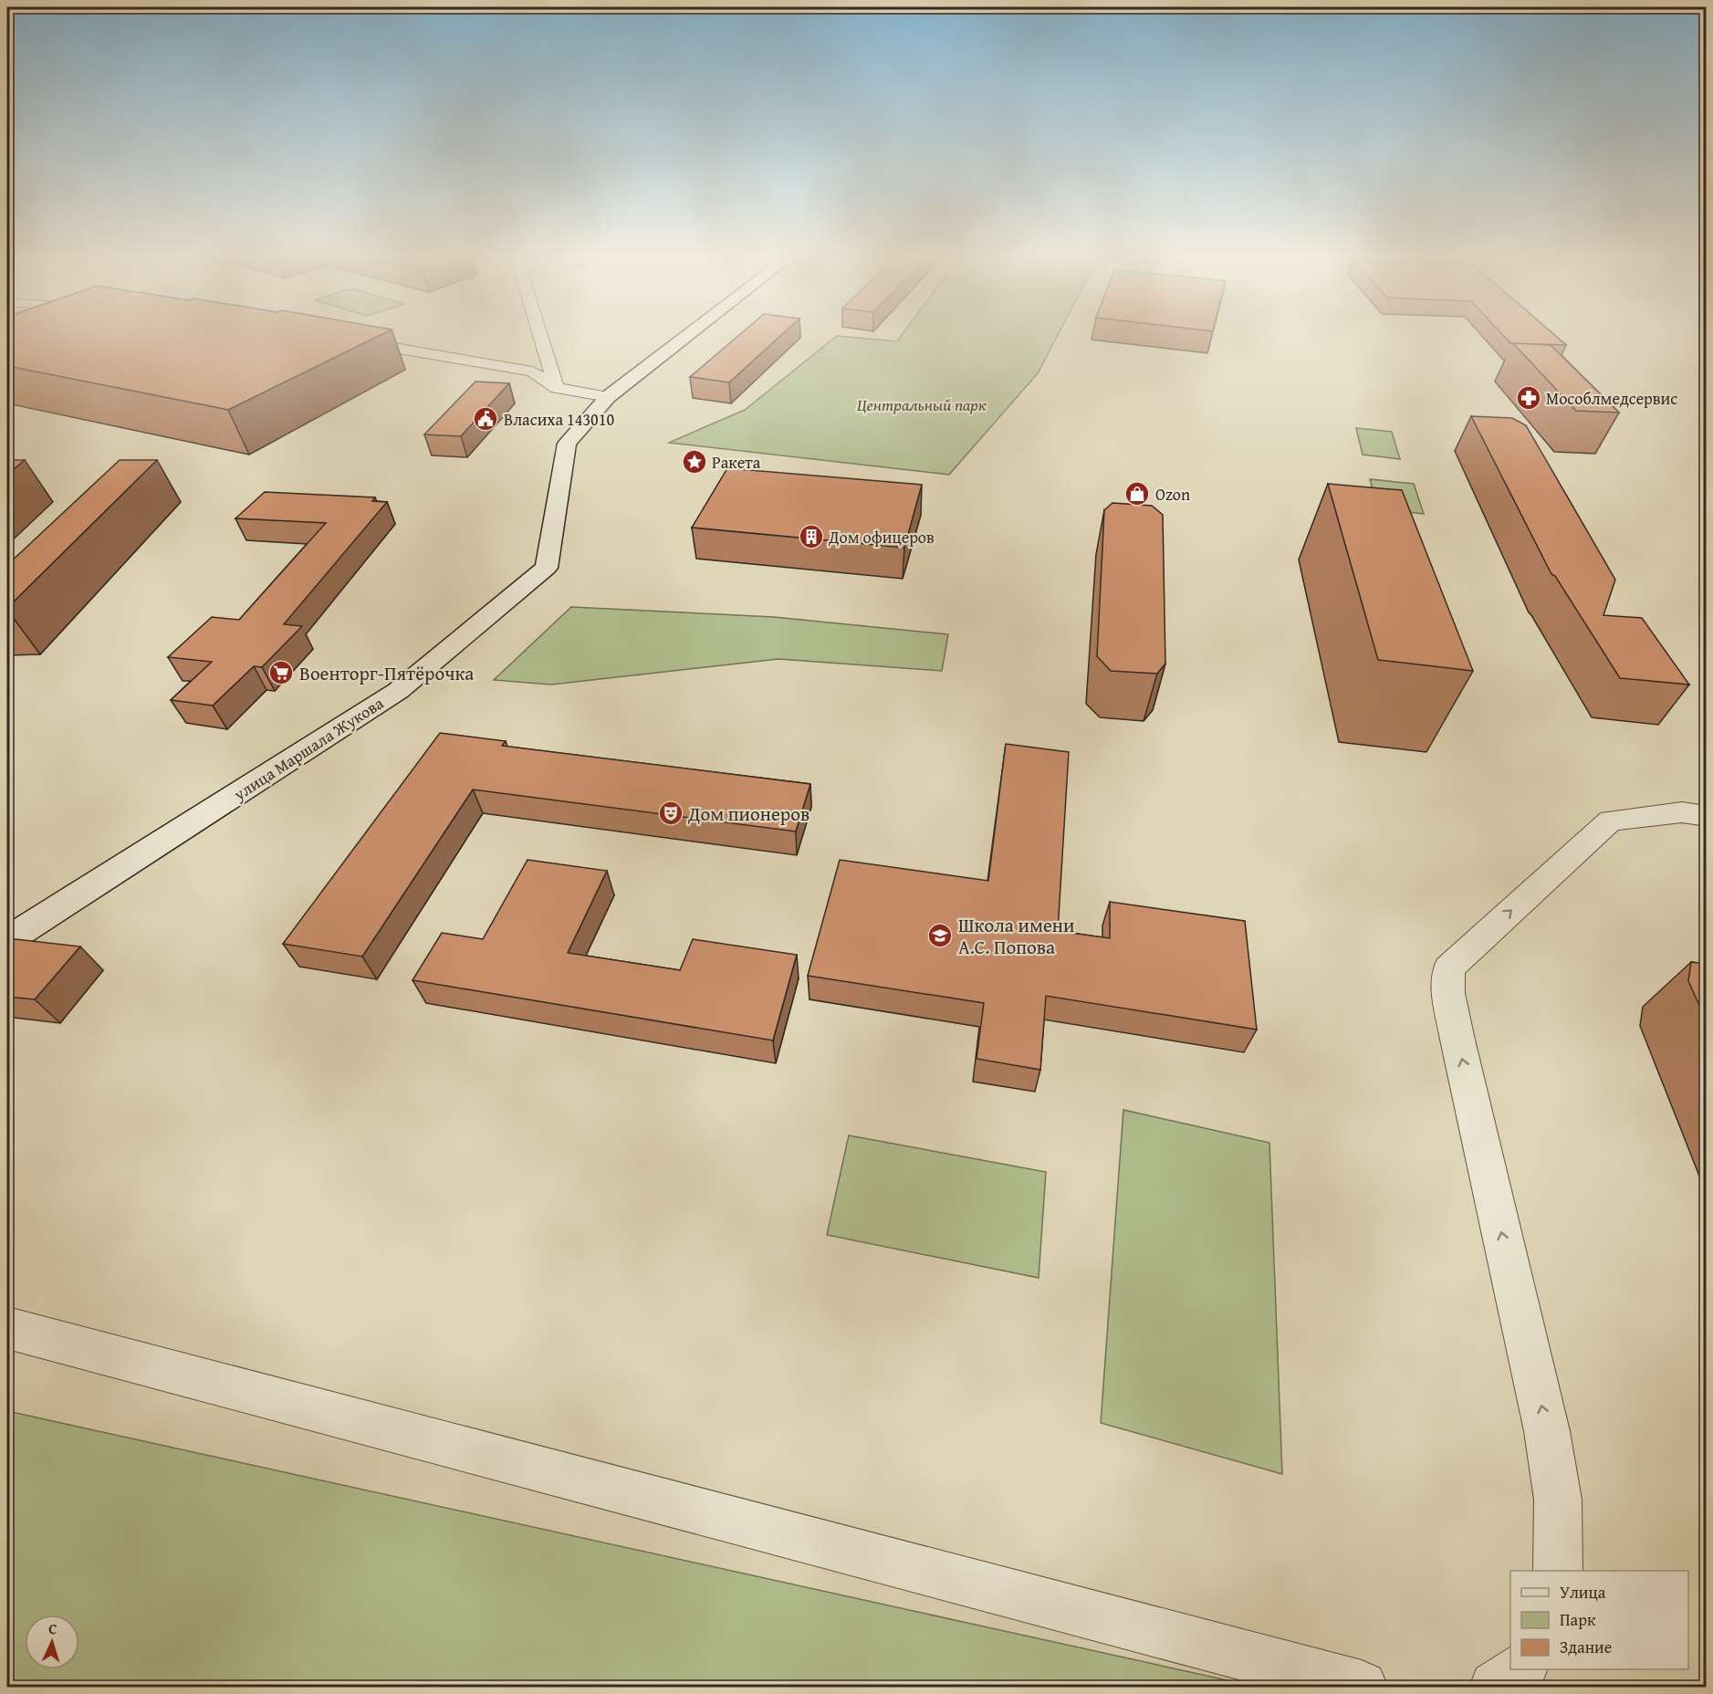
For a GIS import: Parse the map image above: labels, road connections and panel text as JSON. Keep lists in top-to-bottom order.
{
  "streets": {
    "street": ["улица Маршала Жукова"]
  },
  "parks": ["Центральный парк"],
  "places": {
    "pharmacy": ["Мособлмедсервис"],
    "public building": ["Власиха 143010"],
    "place": ["Ракета"],
    "shop": ["Ozon"],
    "building": ["Дом офицеров"],
    "supermarket": ["Военторг-Пятёрочка"],
    "theatre": ["Дом пионеров"],
    "school or university": ["Школа имени А.С. Попова"]
  },
  "legend": ["Улица", "Парк", "Здание"],
  "north": "top"
}
